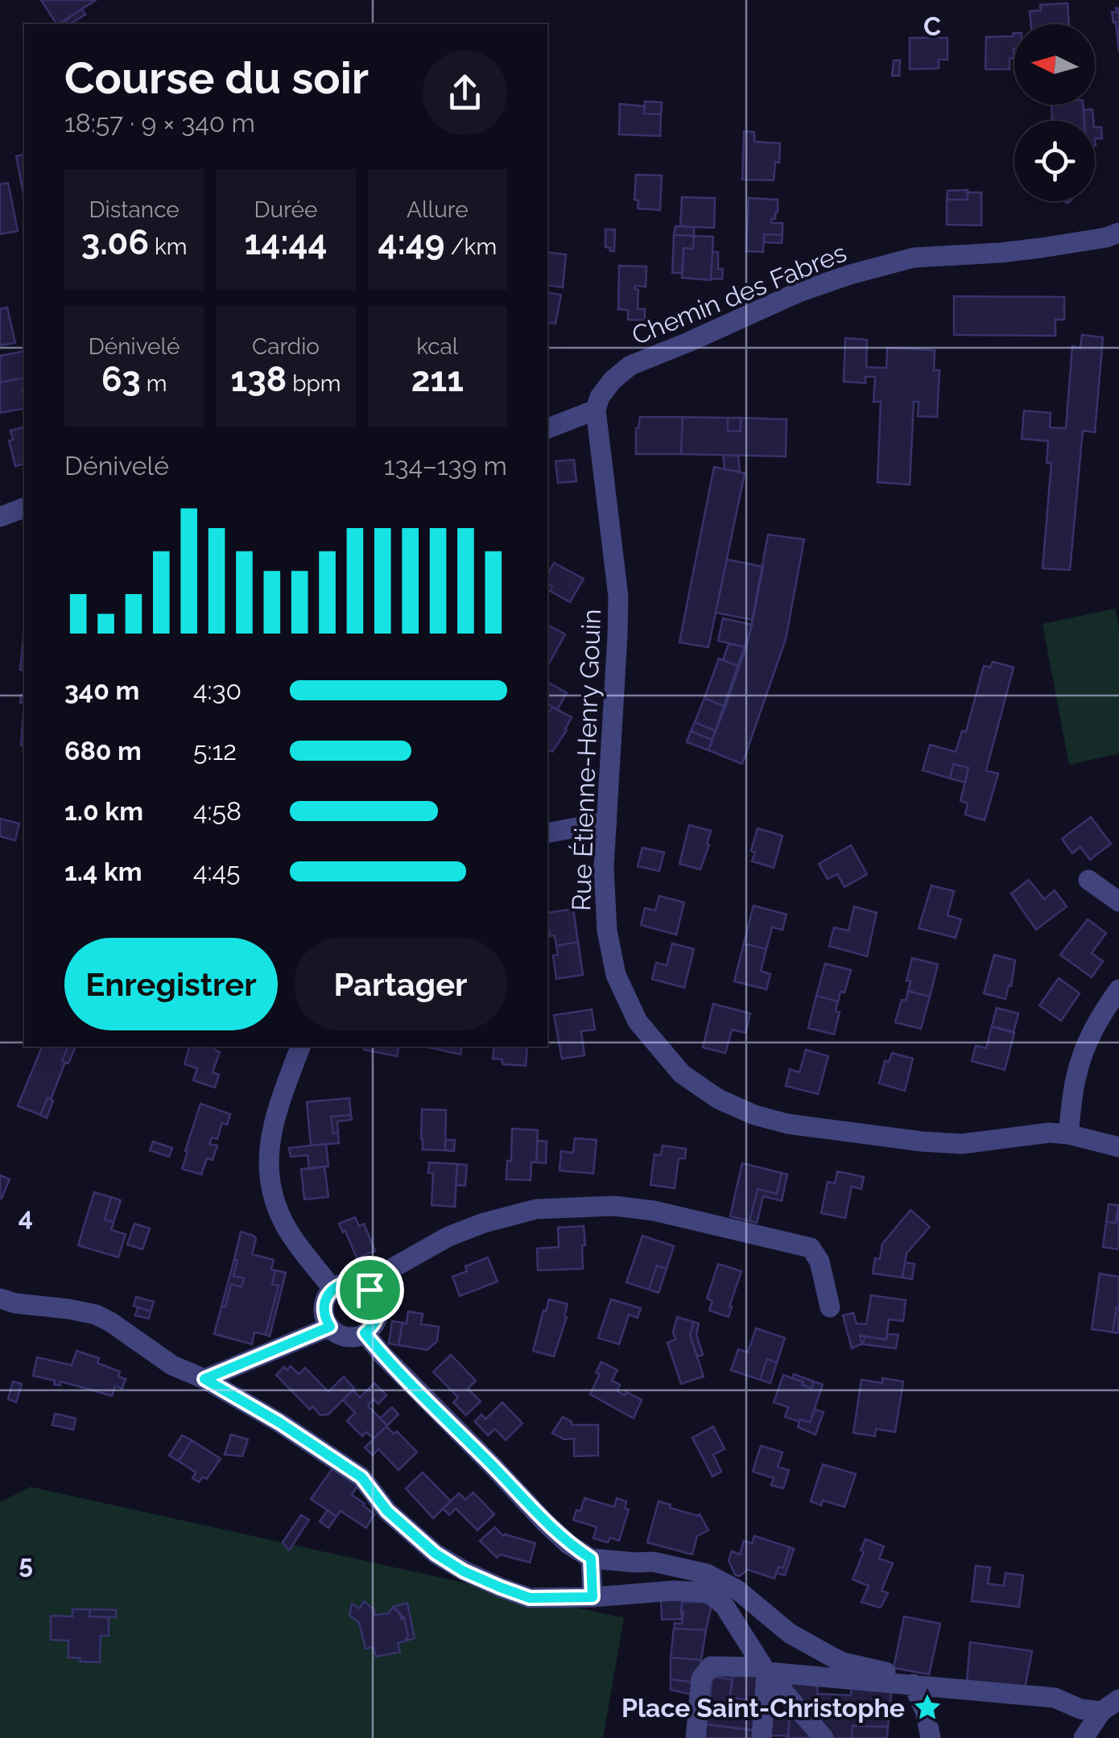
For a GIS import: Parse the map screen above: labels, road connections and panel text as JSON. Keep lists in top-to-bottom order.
{
  "streets": {
    "street": ["Chemin des Fabres", "Rue Étienne-Henry Gouin"]
  },
  "crossings": [
    ["Chemin des Fabres", "Rue Étienne-Henry Gouin"]
  ],
  "places": {
    "place": ["Place Saint-Christophe"]
  },
  "north": "left",
  "page": {
    "heading": ["Course du soir", "18:57 · 9 × 340 m"],
    "stats": [
      ["Distance", "3.06 km"],
      ["Durée", "14:44"],
      ["Allure", "4:49 /km"],
      ["Dénivelé", "63 m"],
      ["Cardio", "138 bpm"],
      ["kcal", "211"]
    ],
    "chart": ["Dénivelé", "134–139 m"],
    "list": [
      {
        "name": "340 m",
        "note": "4:30"
      },
      {
        "name": "680 m",
        "note": "5:12"
      },
      {
        "name": "1.0 km",
        "note": "4:58"
      },
      {
        "name": "1.4 km",
        "note": "4:45"
      }
    ],
    "buttons": ["Enregistrer", "Partager"]
  },
  "grid": {
    "columns": ["C"],
    "rows": ["4", "5"]
  }
}
